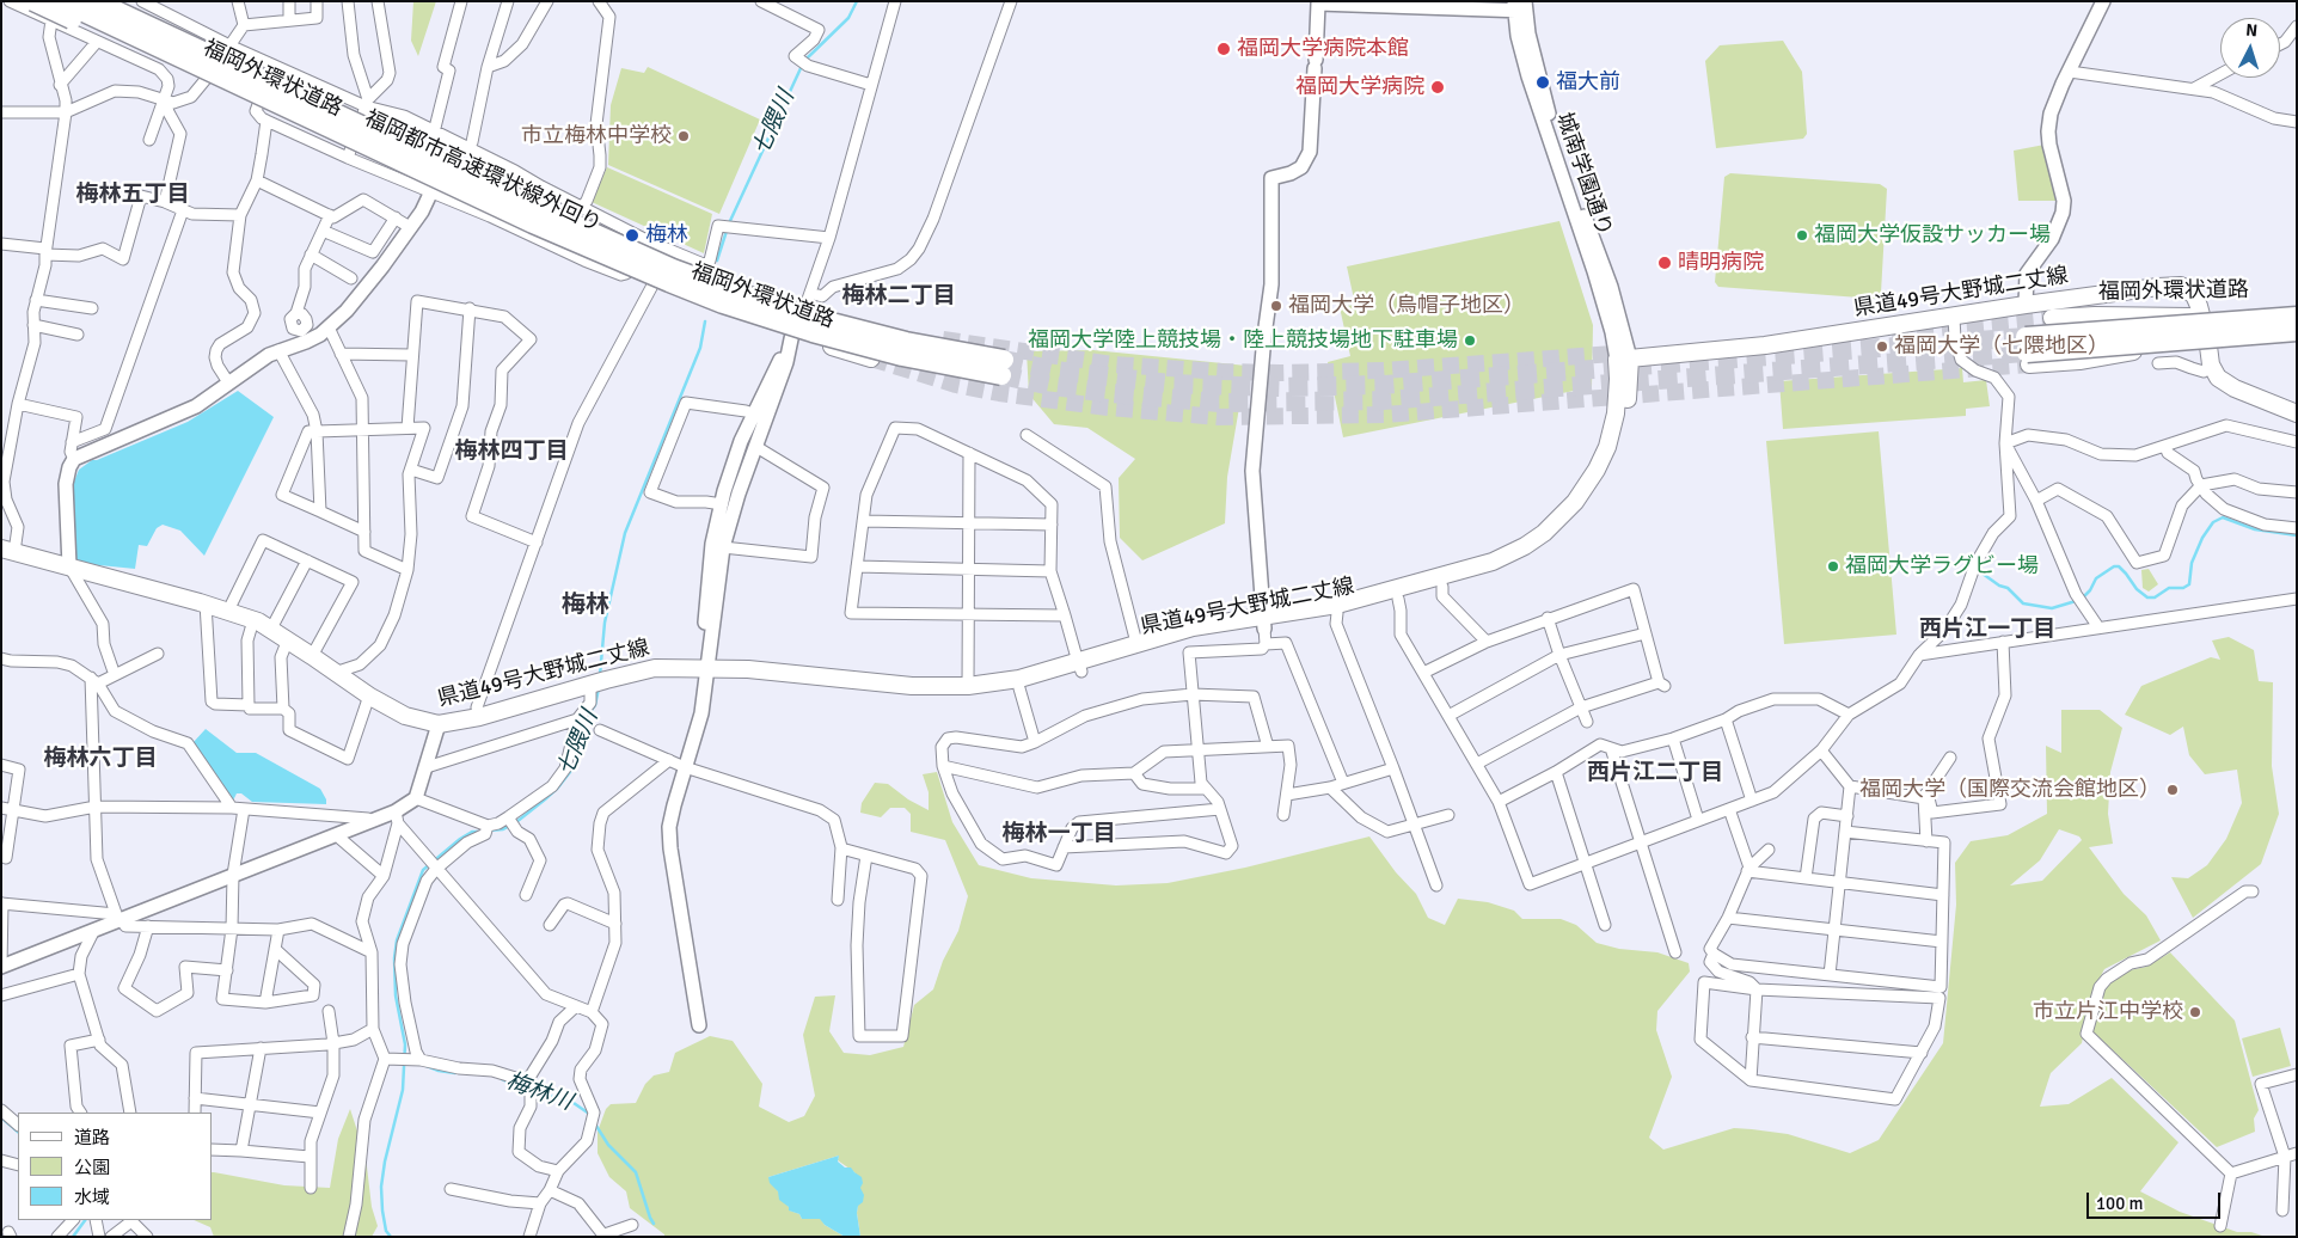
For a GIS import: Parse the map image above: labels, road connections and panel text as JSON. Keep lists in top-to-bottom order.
{
  "streets": {
    "highway": ["福岡都市高速環状線外回り"],
    "main road": ["福岡外環状道路", "県道49号大野城二丈線"],
    "street": ["城南学園通り"]
  },
  "crossings": [
    ["福岡外環状道路", "県道49号大野城二丈線"],
    ["城南学園通り", "県道49号大野城二丈線"]
  ],
  "districts": [
    "梅林五丁目",
    "梅林二丁目",
    "梅林四丁目",
    "梅林",
    "西片江一丁目",
    "梅林六丁目",
    "西片江二丁目",
    "梅林一丁目"
  ],
  "water": ["七隈川", "梅林川"],
  "places": [
    "福岡大学病院本館",
    "福大前",
    "福岡大学病院",
    "市立梅林中学校",
    "梅林",
    "福岡大学仮設サッカー場",
    "晴明病院",
    "福岡大学（烏帽子地区）",
    "福岡大学陸上競技場・陸上競技場地下駐車場",
    "福岡大学（七隈地区）",
    "福岡大学ラグビー場",
    "福岡大学（国際交流会館地区）",
    "市立片江中学校"
  ],
  "legend": ["道路", "公園", "水域"],
  "scale_bar": "100 m",
  "north": "top"
}
